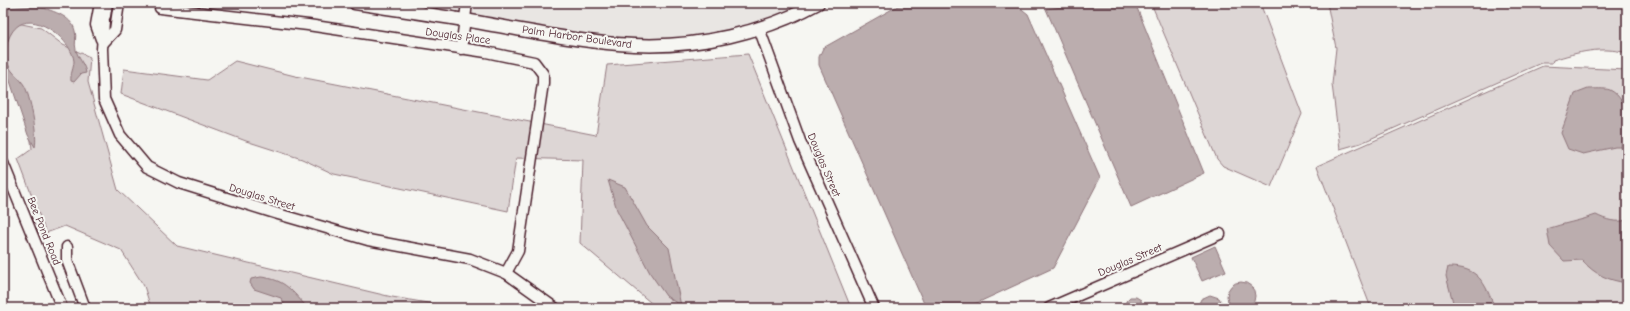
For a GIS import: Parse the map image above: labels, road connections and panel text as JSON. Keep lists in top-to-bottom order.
{
  "streets": {
    "main road": ["Palm Harbor Boulevard"],
    "street": ["Douglas Place", "Douglas Street", "Bee Pond Road"]
  },
  "crossings": [
    ["Douglas Place", "Douglas Street"],
    ["Palm Harbor Boulevard", "Douglas Street"]
  ]
}
